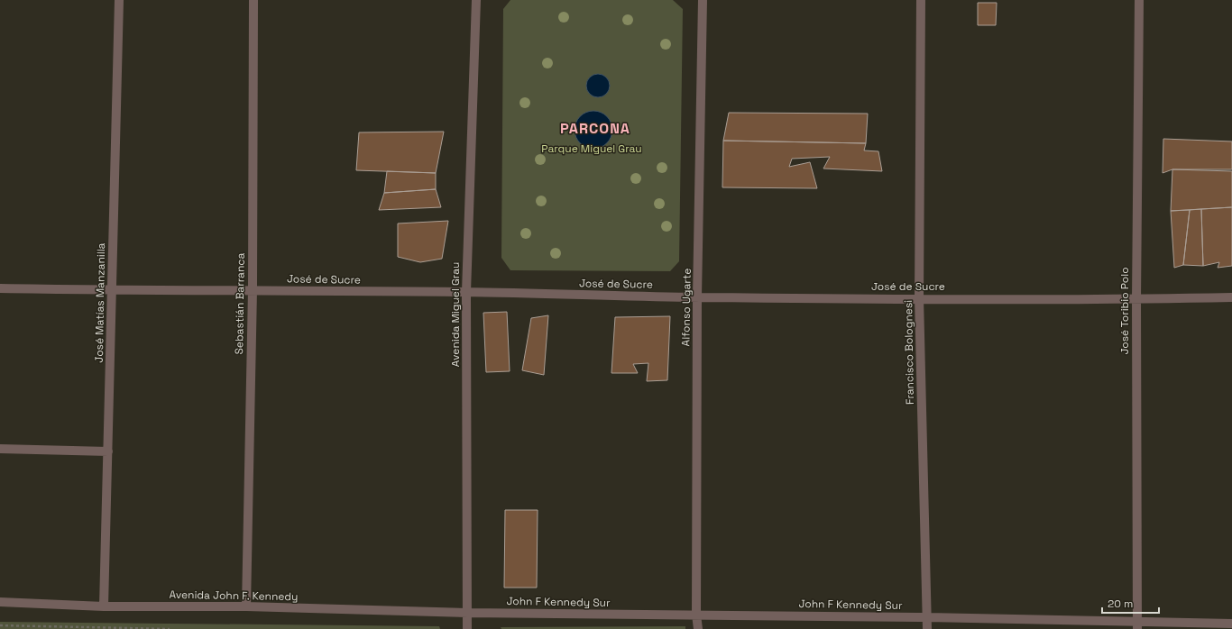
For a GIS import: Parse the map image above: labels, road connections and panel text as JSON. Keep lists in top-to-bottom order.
{
  "streets": {
    "street": [
      "José de Sucre",
      "José Matías Manzanilla",
      "Sebastián Barranca",
      "Alfonso Ugarte",
      "José Toribio Polo",
      "Avenida Miguel Grau",
      "Francisco Bolognesi",
      "Avenida John F. Kennedy",
      "John F Kennedy Sur"
    ]
  },
  "crossings": [
    ["José de Sucre", "José Matías Manzanilla"],
    ["José de Sucre", "Sebastián Barranca"],
    ["José de Sucre", "Alfonso Ugarte"],
    ["José de Sucre", "José Toribio Polo"],
    ["José de Sucre", "Avenida Miguel Grau"],
    ["José de Sucre", "Francisco Bolognesi"],
    ["José Matías Manzanilla", "Avenida John F. Kennedy"],
    ["Sebastián Barranca", "Avenida John F. Kennedy"],
    ["Alfonso Ugarte", "John F Kennedy Sur"],
    ["José Toribio Polo", "John F Kennedy Sur"],
    ["Avenida Miguel Grau", "Avenida John F. Kennedy"],
    ["Avenida Miguel Grau", "John F Kennedy Sur"],
    ["Francisco Bolognesi", "John F Kennedy Sur"],
    ["Avenida John F. Kennedy", "John F Kennedy Sur"]
  ],
  "districts": ["PARCONA"],
  "parks": ["Parque Miguel Grau"],
  "scale_bar": "20 m"
}
